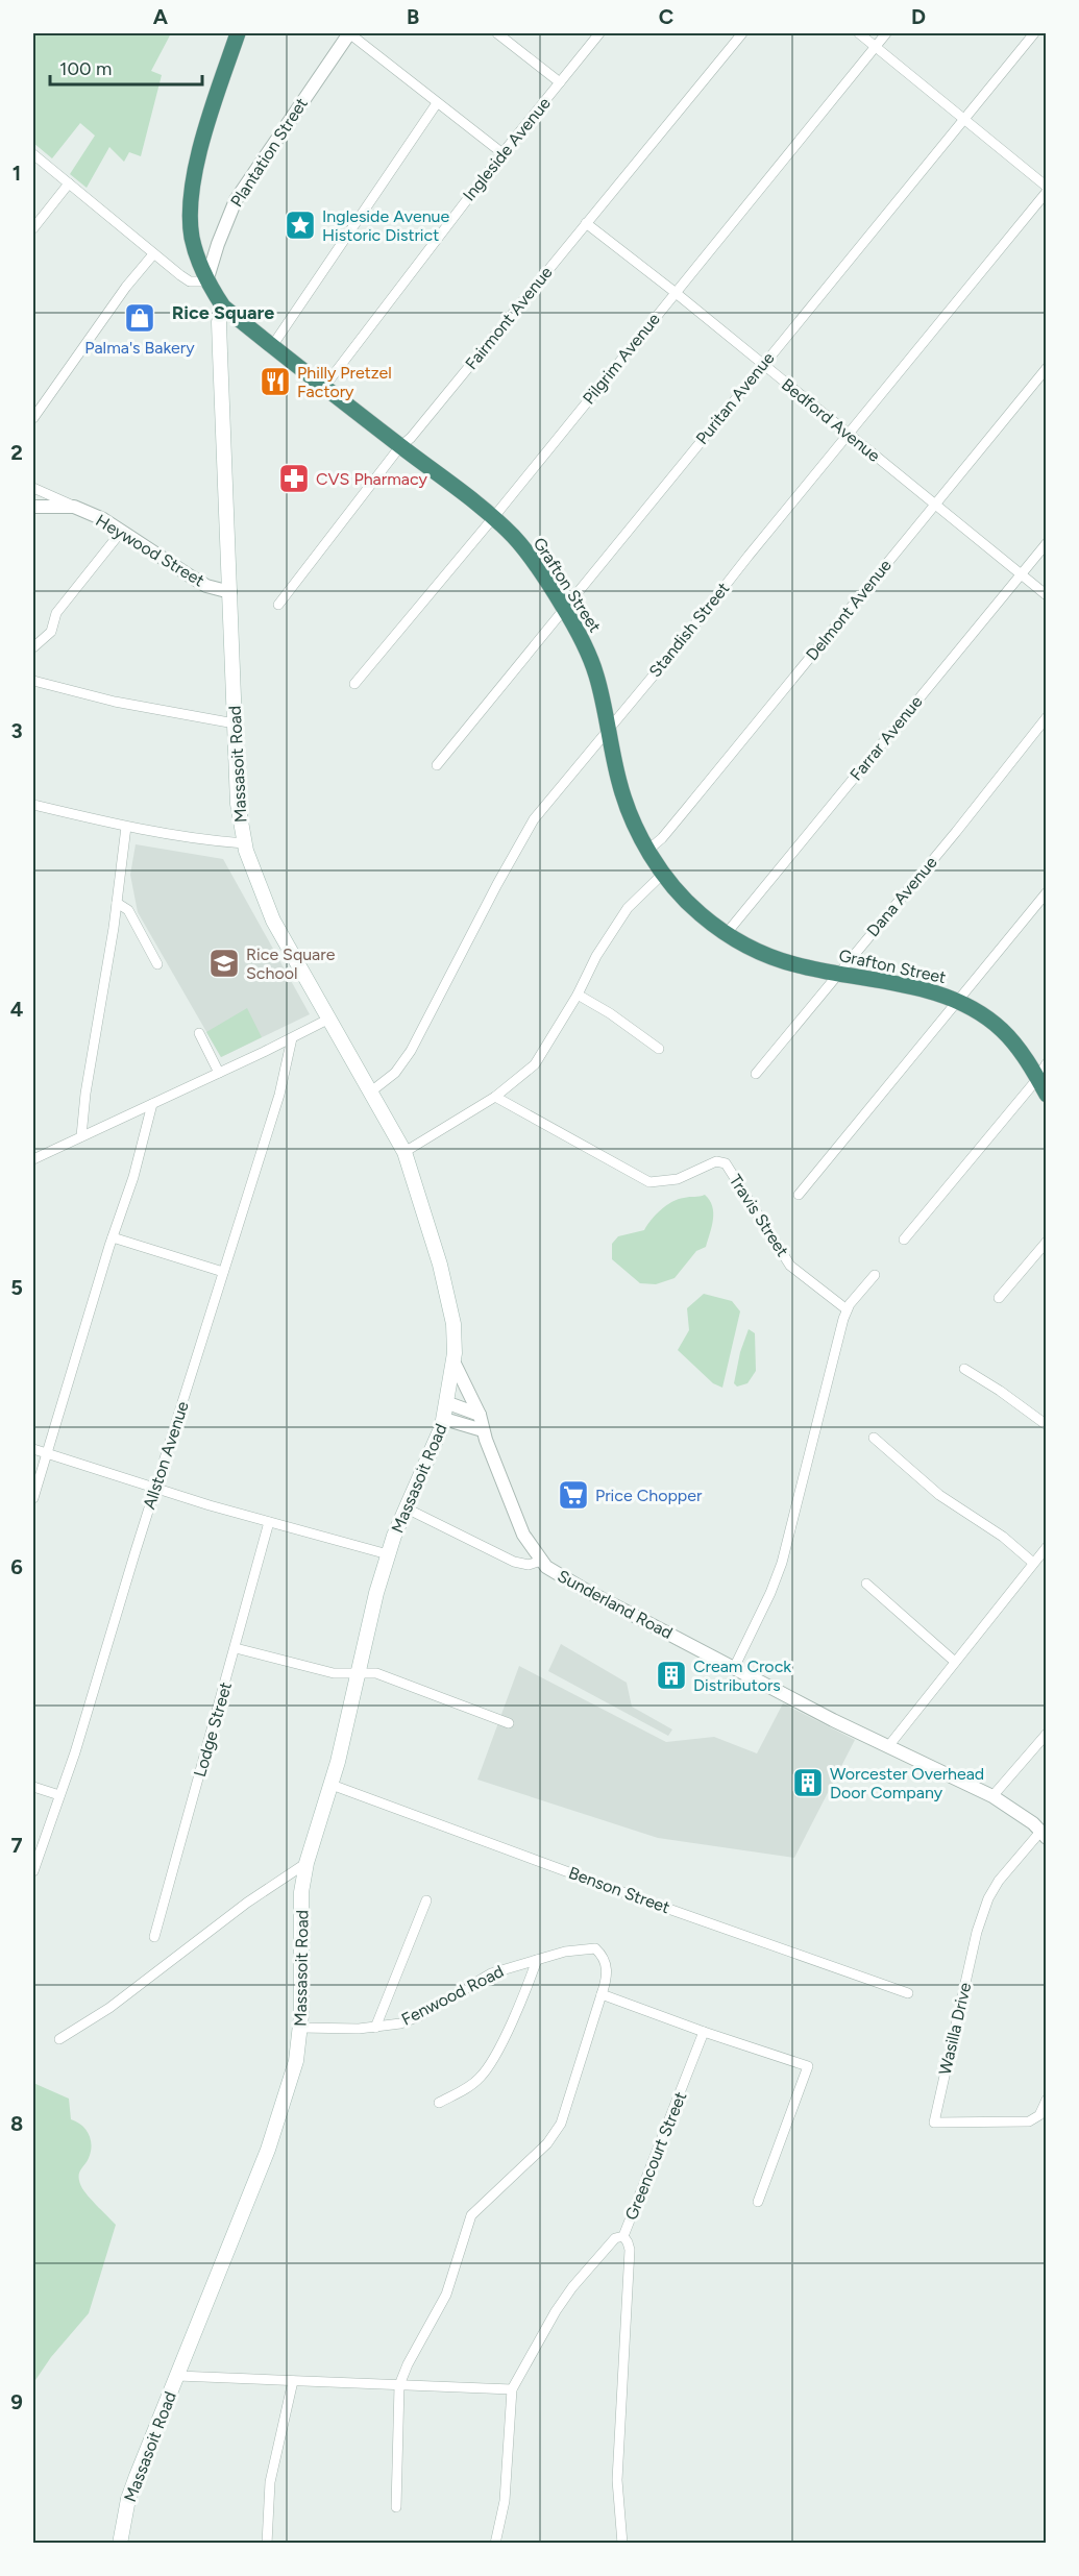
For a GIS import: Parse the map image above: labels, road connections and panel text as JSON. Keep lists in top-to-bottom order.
{
  "streets": {
    "highway": ["Grafton Street"],
    "main road": ["Massasoit Road"],
    "street": [
      "Ingleside Avenue",
      "Plantation Street",
      "Fairmont Avenue",
      "Pilgrim Avenue",
      "Puritan Avenue",
      "Bedford Avenue",
      "Heywood Street",
      "Delmont Avenue",
      "Standish Street",
      "Farrar Avenue",
      "Dana Avenue",
      "Travis Street",
      "Allston Avenue",
      "Sunderland Road",
      "Lodge Street",
      "Benson Street",
      "Fenwood Road",
      "Wasilla Drive",
      "Greencourt Street"
    ]
  },
  "crossings": [
    ["Ingleside Avenue", "Grafton Street"],
    ["Plantation Street", "Grafton Street"],
    ["Fairmont Avenue", "Bedford Avenue"],
    ["Fairmont Avenue", "Grafton Street"],
    ["Pilgrim Avenue", "Bedford Avenue"],
    ["Pilgrim Avenue", "Grafton Street"],
    ["Puritan Avenue", "Bedford Avenue"],
    ["Puritan Avenue", "Grafton Street"],
    ["Bedford Avenue", "Delmont Avenue"],
    ["Bedford Avenue", "Standish Street"],
    ["Bedford Avenue", "Farrar Avenue"],
    ["Heywood Street", "Massasoit Road"],
    ["Grafton Street", "Delmont Avenue"],
    ["Grafton Street", "Standish Street"],
    ["Grafton Street", "Farrar Avenue"],
    ["Grafton Street", "Massasoit Road"],
    ["Grafton Street", "Dana Avenue"],
    ["Standish Street", "Massasoit Road"],
    ["Massasoit Road", "Sunderland Road"],
    ["Massasoit Road", "Benson Street"],
    ["Massasoit Road", "Fenwood Road"],
    ["Sunderland Road", "Wasilla Drive"]
  ],
  "districts": ["Rice Square"],
  "places": {
    "place": ["Ingleside Avenue Historic District"],
    "shop": ["Palma's Bakery"],
    "restaurant": ["Philly Pretzel Factory"],
    "pharmacy": ["CVS Pharmacy"],
    "school or university": ["Rice Square School"],
    "supermarket": ["Price Chopper"],
    "building": ["Cream Crock Distributors", "Worcester Overhead Door Company"]
  },
  "scale_bar": "100 m",
  "grid": {
    "columns": [
      "A",
      "B",
      "C",
      "D"
    ],
    "rows": [
      "1",
      "2",
      "3",
      "4",
      "5",
      "6",
      "7",
      "8",
      "9"
    ]
  }
}
